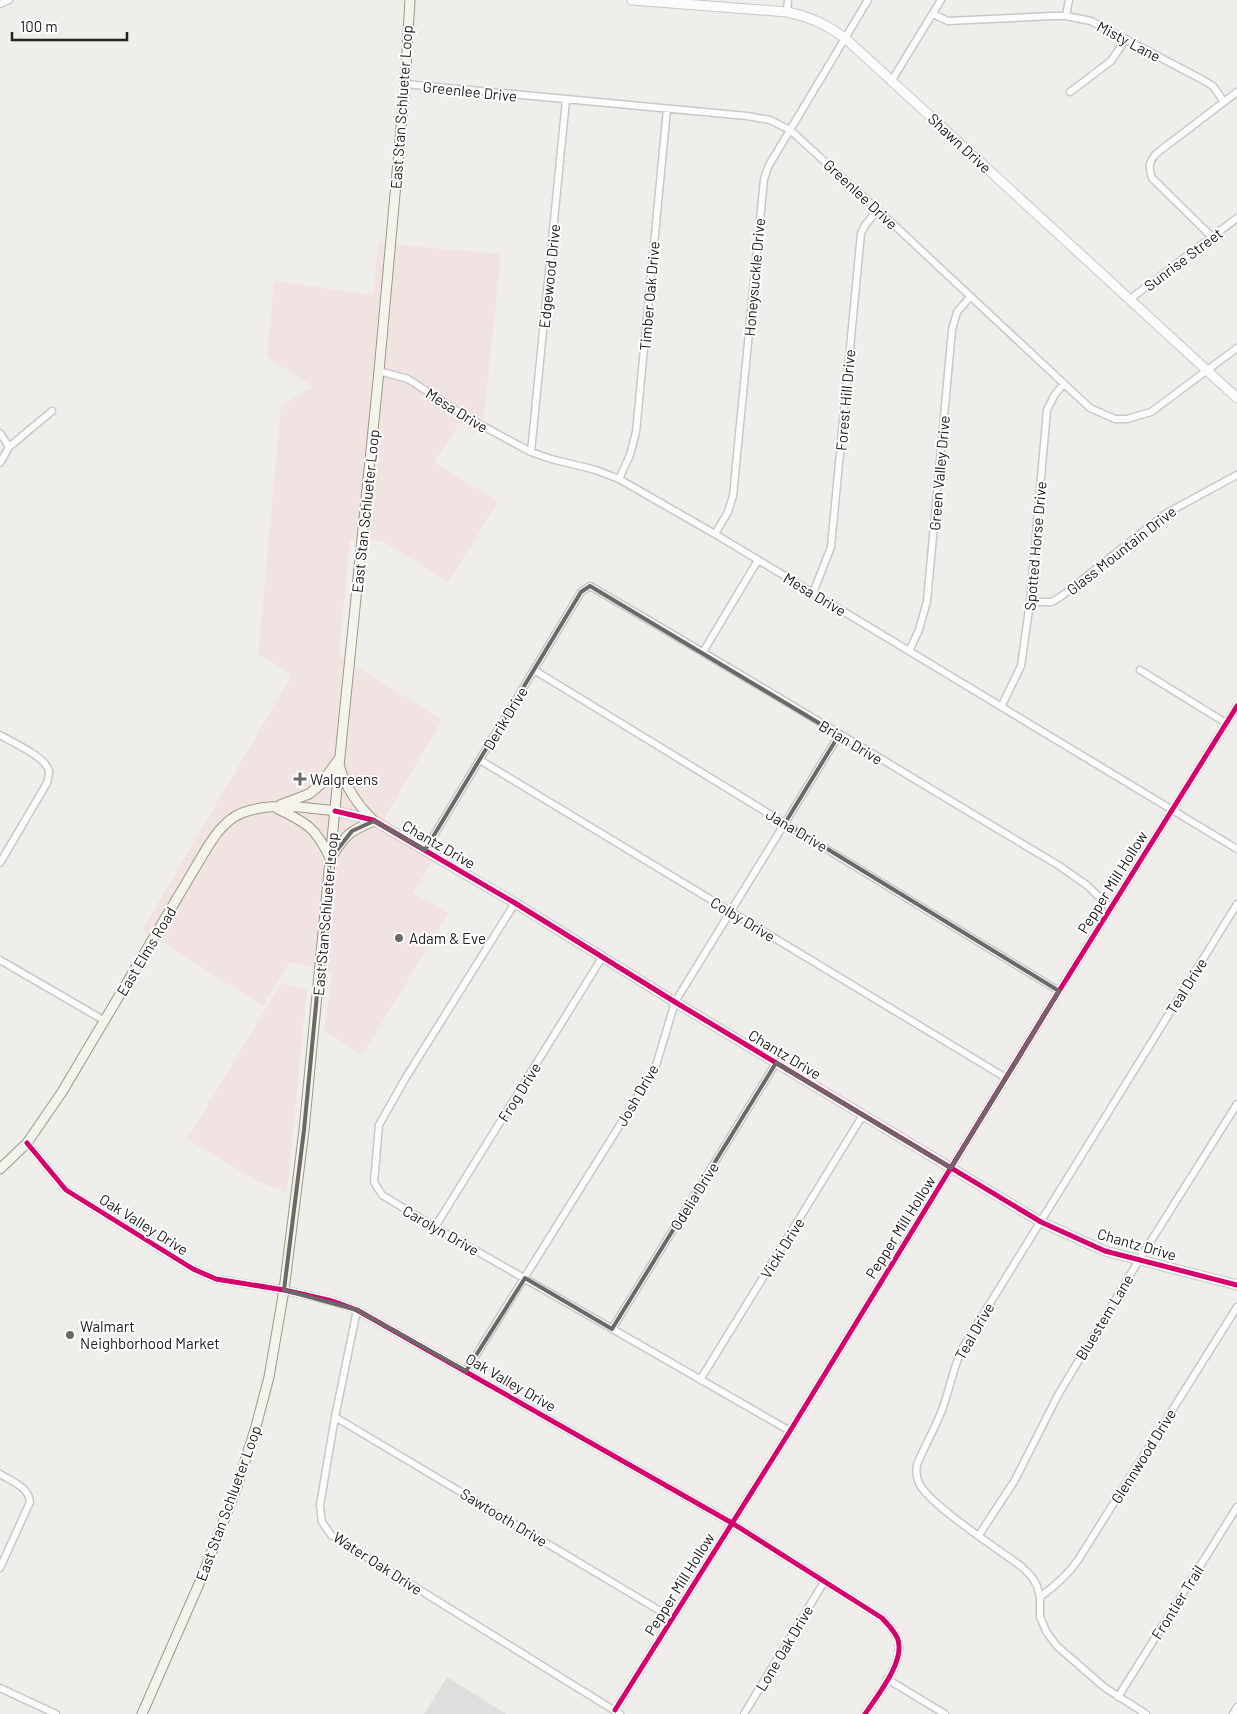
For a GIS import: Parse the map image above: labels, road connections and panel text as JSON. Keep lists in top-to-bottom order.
{
  "streets": {
    "main road": ["East Stan Schlueter Loop", "East Elms Road"],
    "street": [
      "Misty Lane",
      "Greenlee Drive",
      "Shawn Drive",
      "Sunrise Street",
      "Edgewood Drive",
      "Honeysuckle Drive",
      "Timber Oak Drive",
      "Forest Hill Drive",
      "Mesa Drive",
      "Green Valley Drive",
      "Spotted Horse Drive",
      "Glass Mountain Drive",
      "Derik Drive",
      "Brian Drive",
      "Jana Drive",
      "Chantz Drive",
      "Pepper Mill Hollow",
      "Colby Drive",
      "Teal Drive",
      "Frog Drive",
      "Josh Drive",
      "Odelia Drive",
      "Oak Valley Drive",
      "Carolyn Drive",
      "Vicki Drive",
      "Bluestem Lane",
      "Glennwood Drive",
      "Sawtooth Drive",
      "Water Oak Drive",
      "Frontier Trail",
      "Lone Oak Drive"
    ]
  },
  "crossings": [
    ["Greenlee Drive", "East Stan Schlueter Loop"],
    ["Greenlee Drive", "Shawn Drive"],
    ["Greenlee Drive", "Edgewood Drive"],
    ["Greenlee Drive", "Honeysuckle Drive"],
    ["Greenlee Drive", "Timber Oak Drive"],
    ["Greenlee Drive", "Forest Hill Drive"],
    ["Greenlee Drive", "Green Valley Drive"],
    ["Greenlee Drive", "Spotted Horse Drive"],
    ["East Stan Schlueter Loop", "Mesa Drive"],
    ["East Stan Schlueter Loop", "Chantz Drive"],
    ["East Stan Schlueter Loop", "East Elms Road"],
    ["East Stan Schlueter Loop", "Oak Valley Drive"],
    ["Shawn Drive", "Sunrise Street"],
    ["Shawn Drive", "Honeysuckle Drive"],
    ["Edgewood Drive", "Mesa Drive"],
    ["Honeysuckle Drive", "Mesa Drive"],
    ["Timber Oak Drive", "Mesa Drive"],
    ["Forest Hill Drive", "Mesa Drive"],
    ["Mesa Drive", "Green Valley Drive"],
    ["Mesa Drive", "Spotted Horse Drive"],
    ["Mesa Drive", "Pepper Mill Hollow"],
    ["Spotted Horse Drive", "Glass Mountain Drive"],
    ["Derik Drive", "Brian Drive"],
    ["Derik Drive", "Jana Drive"],
    ["Derik Drive", "Chantz Drive"],
    ["Derik Drive", "Colby Drive"],
    ["Brian Drive", "Pepper Mill Hollow"],
    ["Brian Drive", "Josh Drive"],
    ["Jana Drive", "Pepper Mill Hollow"],
    ["Jana Drive", "Josh Drive"],
    ["Chantz Drive", "Pepper Mill Hollow"],
    ["Chantz Drive", "East Elms Road"],
    ["Chantz Drive", "Teal Drive"],
    ["Chantz Drive", "Frog Drive"],
    ["Chantz Drive", "Josh Drive"],
    ["Chantz Drive", "Odelia Drive"],
    ["Chantz Drive", "Carolyn Drive"],
    ["Chantz Drive", "Vicki Drive"],
    ["Chantz Drive", "Bluestem Lane"],
    ["Pepper Mill Hollow", "Colby Drive"],
    ["Pepper Mill Hollow", "Oak Valley Drive"],
    ["Pepper Mill Hollow", "Carolyn Drive"],
    ["Pepper Mill Hollow", "Sawtooth Drive"],
    ["Pepper Mill Hollow", "Water Oak Drive"],
    ["Colby Drive", "Josh Drive"],
    ["East Elms Road", "Oak Valley Drive"],
    ["Teal Drive", "Bluestem Lane"],
    ["Teal Drive", "Glennwood Drive"],
    ["Teal Drive", "Frontier Trail"],
    ["Frog Drive", "Carolyn Drive"],
    ["Josh Drive", "Oak Valley Drive"],
    ["Josh Drive", "Carolyn Drive"],
    ["Odelia Drive", "Carolyn Drive"],
    ["Oak Valley Drive", "Water Oak Drive"],
    ["Oak Valley Drive", "Lone Oak Drive"],
    ["Carolyn Drive", "Vicki Drive"],
    ["Sawtooth Drive", "Water Oak Drive"]
  ],
  "places": {
    "health": ["Walgreens"],
    "other": ["Adam & Eve", "Walmart Neighborhood Market"]
  },
  "scale_bar": "100 m"
}
